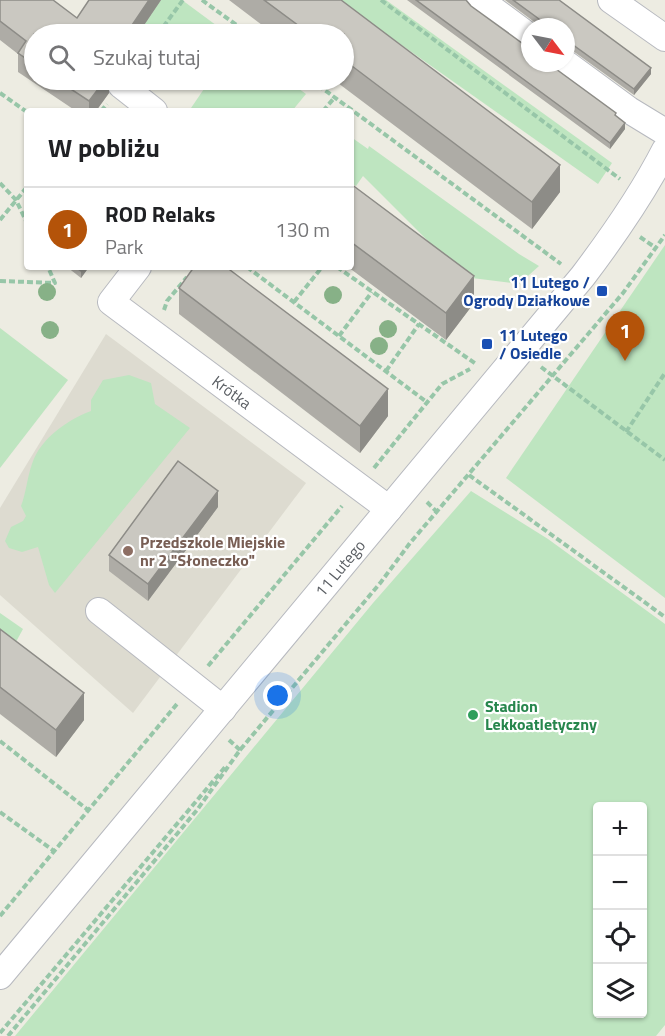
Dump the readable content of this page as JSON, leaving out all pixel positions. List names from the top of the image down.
{
  "streets": {
    "street": ["Krótka", "11 Lutego"]
  },
  "crossings": [
    ["Krótka", "11 Lutego"]
  ],
  "places": {
    "transit": ["11 Lutego / Ogrody Działkowe", "11 Lutego / Osiedle"],
    "other": ["Przedszkole Miejskie nr 2 \"Słoneczko\"", "Stadion Lekkoatletyczny"]
  },
  "north": "bottom right",
  "page": {
    "search": "Szukaj tutaj",
    "heading": "W pobliżu",
    "list": [
      {
        "mark": "1",
        "name": "ROD Relaks",
        "note": "Park",
        "value": "130 m"
      }
    ],
    "pins": "1",
    "map_buttons": ["+", "−"]
  }
}
